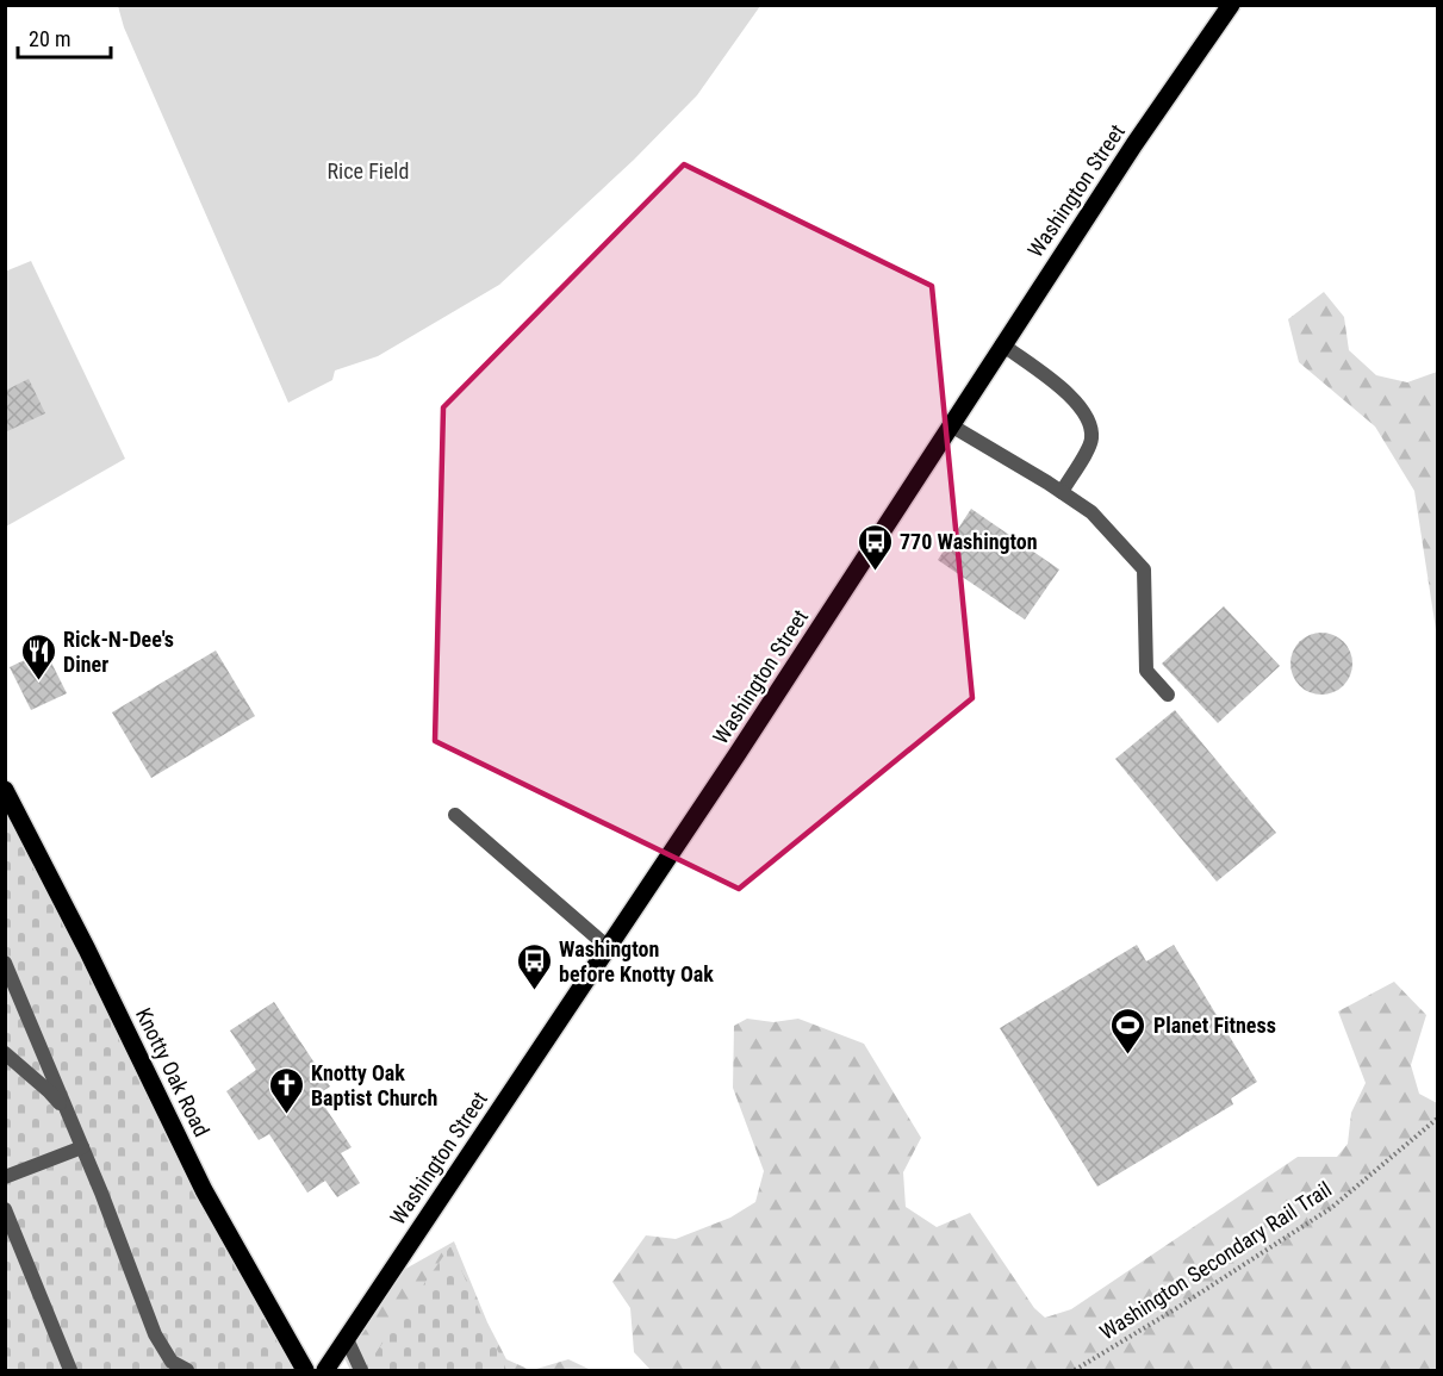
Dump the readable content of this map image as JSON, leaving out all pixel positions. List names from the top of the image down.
{
  "streets": {
    "main road": ["Washington Street", "Knotty Oak Road"],
    "path": ["Washington Secondary Rail Trail"]
  },
  "parks": ["Rice Field"],
  "places": {
    "bus stop": ["770 Washington", "Washington before Knotty Oak"],
    "restaurant": ["Rick-N-Dee's Diner"],
    "sports": ["Planet Fitness"],
    "church": ["Knotty Oak Baptist Church"]
  },
  "scale_bar": "20 m"
}
